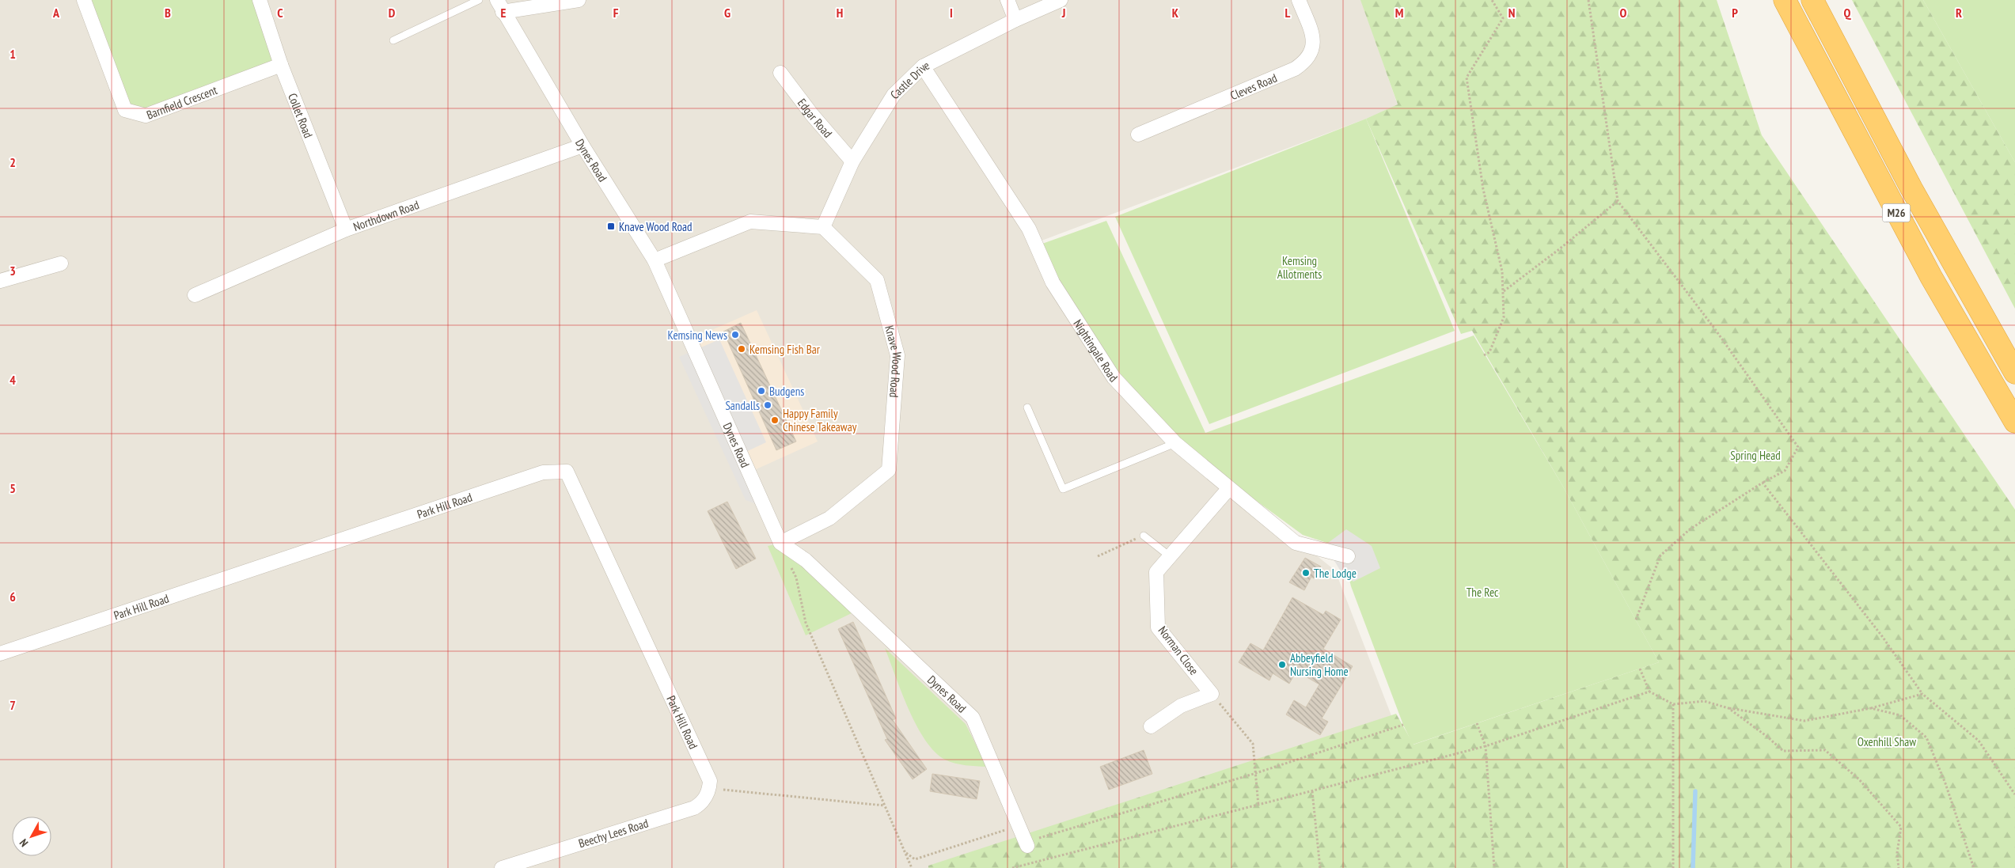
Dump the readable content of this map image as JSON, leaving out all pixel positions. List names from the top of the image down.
{
  "streets": {
    "highway": ["M26"],
    "street": [
      "Castle Drive",
      "Cleves Road",
      "Barnfield Crescent",
      "Collet Road",
      "Edgar Road",
      "Dynes Road",
      "Northdown Road",
      "Nightingale Road",
      "Knave Wood Road",
      "Park Hill Road",
      "Norman Close",
      "Beechy Lees Road"
    ]
  },
  "crossings": [
    ["Castle Drive", "Edgar Road"],
    ["Castle Drive", "Nightingale Road"],
    ["Castle Drive", "Knave Wood Road"],
    ["Barnfield Crescent", "Collet Road"],
    ["Collet Road", "Northdown Road"],
    ["Dynes Road", "Northdown Road"],
    ["Dynes Road", "Knave Wood Road"],
    ["Nightingale Road", "Norman Close"],
    ["Park Hill Road", "Beechy Lees Road"]
  ],
  "parks": [
    "Kemsing Allotments",
    "Spring Head",
    "The Rec",
    "Oxenhill Shaw"
  ],
  "places": {
    "transit": ["Knave Wood Road"],
    "other": [
      "Kemsing News",
      "Kemsing Fish Bar",
      "Budgens",
      "Sandalls",
      "Happy Family Chinese Takeaway",
      "The Lodge",
      "Abbeyfield Nursing Home"
    ]
  },
  "north": "bottom left",
  "grid": {
    "columns": [
      "A",
      "B",
      "C",
      "D",
      "E",
      "F",
      "G",
      "H",
      "I",
      "J",
      "K",
      "L",
      "M",
      "N",
      "O",
      "P",
      "Q",
      "R"
    ],
    "rows": [
      "1",
      "2",
      "3",
      "4",
      "5",
      "6",
      "7"
    ]
  }
}
